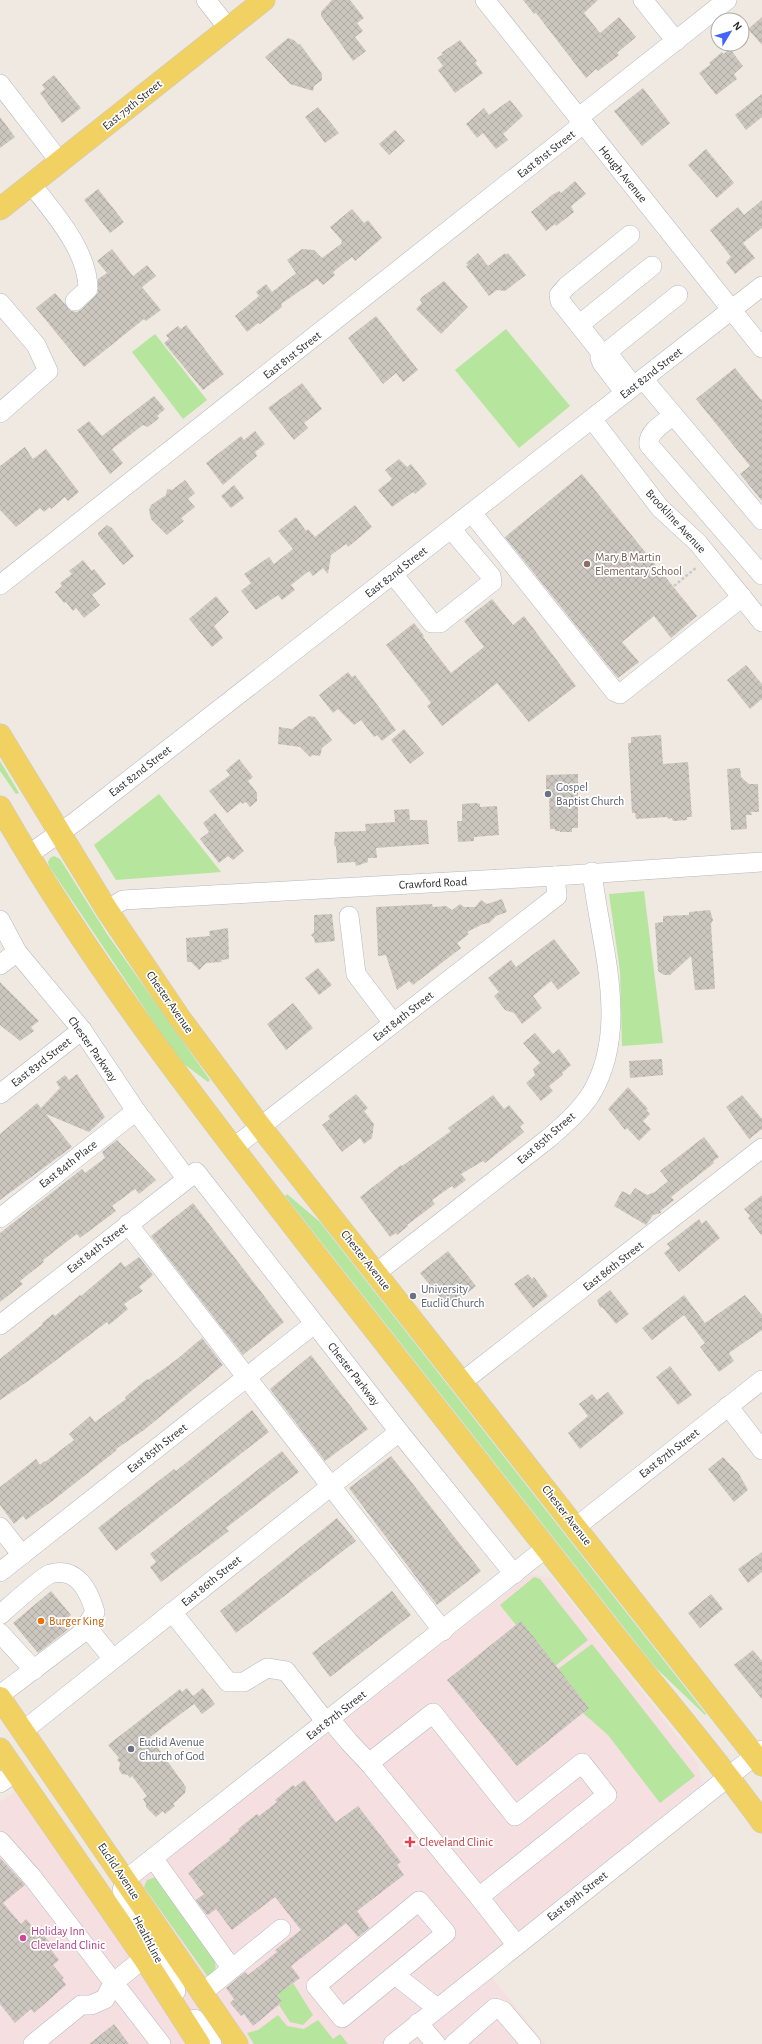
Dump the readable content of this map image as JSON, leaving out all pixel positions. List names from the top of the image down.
{
  "streets": {
    "main road": ["East 79th Street", "Chester Avenue", "Euclid Avenue"],
    "street": [
      "East 81st Street",
      "Hough Avenue",
      "East 82nd Street",
      "Brookline Avenue",
      "Crawford Road",
      "East 84th Street",
      "Chester Parkway",
      "East 83rd Street",
      "East 85th Street",
      "East 84th Place",
      "East 86th Street",
      "East 87th Street",
      "East 89th Street",
      "HealthLine"
    ]
  },
  "crossings": [
    ["East 81st Street", "Hough Avenue"],
    ["Hough Avenue", "East 82nd Street"],
    ["East 82nd Street", "Brookline Avenue"],
    ["East 82nd Street", "Chester Avenue"],
    ["Crawford Road", "Chester Avenue"],
    ["Crawford Road", "East 84th Street"],
    ["Crawford Road", "East 85th Street"],
    ["Chester Avenue", "East 84th Street"],
    ["Chester Avenue", "East 85th Street"],
    ["Chester Avenue", "East 86th Street"],
    ["Chester Avenue", "East 87th Street"],
    ["Chester Avenue", "East 89th Street"],
    ["East 84th Street", "Chester Parkway"],
    ["Chester Parkway", "East 83rd Street"],
    ["Chester Parkway", "East 85th Street"],
    ["Chester Parkway", "East 84th Place"],
    ["Chester Parkway", "East 86th Street"],
    ["Chester Parkway", "East 87th Street"],
    ["East 86th Street", "Euclid Avenue"],
    ["East 87th Street", "Euclid Avenue"],
    ["Euclid Avenue", "HealthLine"]
  ],
  "places": {
    "other": [
      "Mary B Martin Elementary School",
      "Gospel Baptist Church",
      "University Euclid Church",
      "Burger King",
      "Euclid Avenue Church of God",
      "Holiday Inn Cleveland Clinic"
    ],
    "health": ["Cleveland Clinic"]
  },
  "north": "top right"
}
